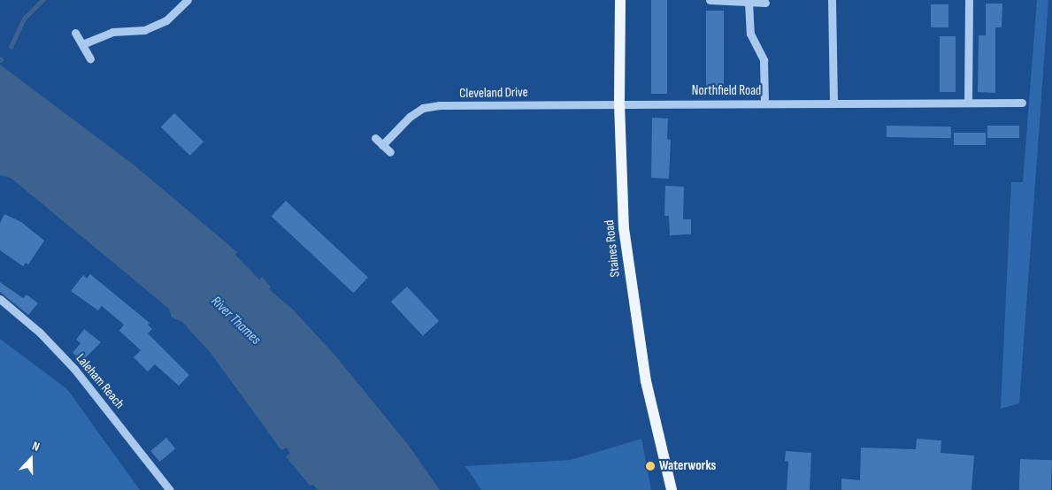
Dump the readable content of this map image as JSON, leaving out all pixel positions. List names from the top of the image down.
{
  "streets": {
    "main road": ["Staines Road"],
    "street": ["Northfield Road", "Cleveland Drive", "Laleham Reach"]
  },
  "crossings": [
    ["Northfield Road", "Cleveland Drive"],
    ["Northfield Road", "Staines Road"],
    ["Cleveland Drive", "Staines Road"]
  ],
  "water": ["River Thames"],
  "places": ["Waterworks"],
  "north": "top"
}
